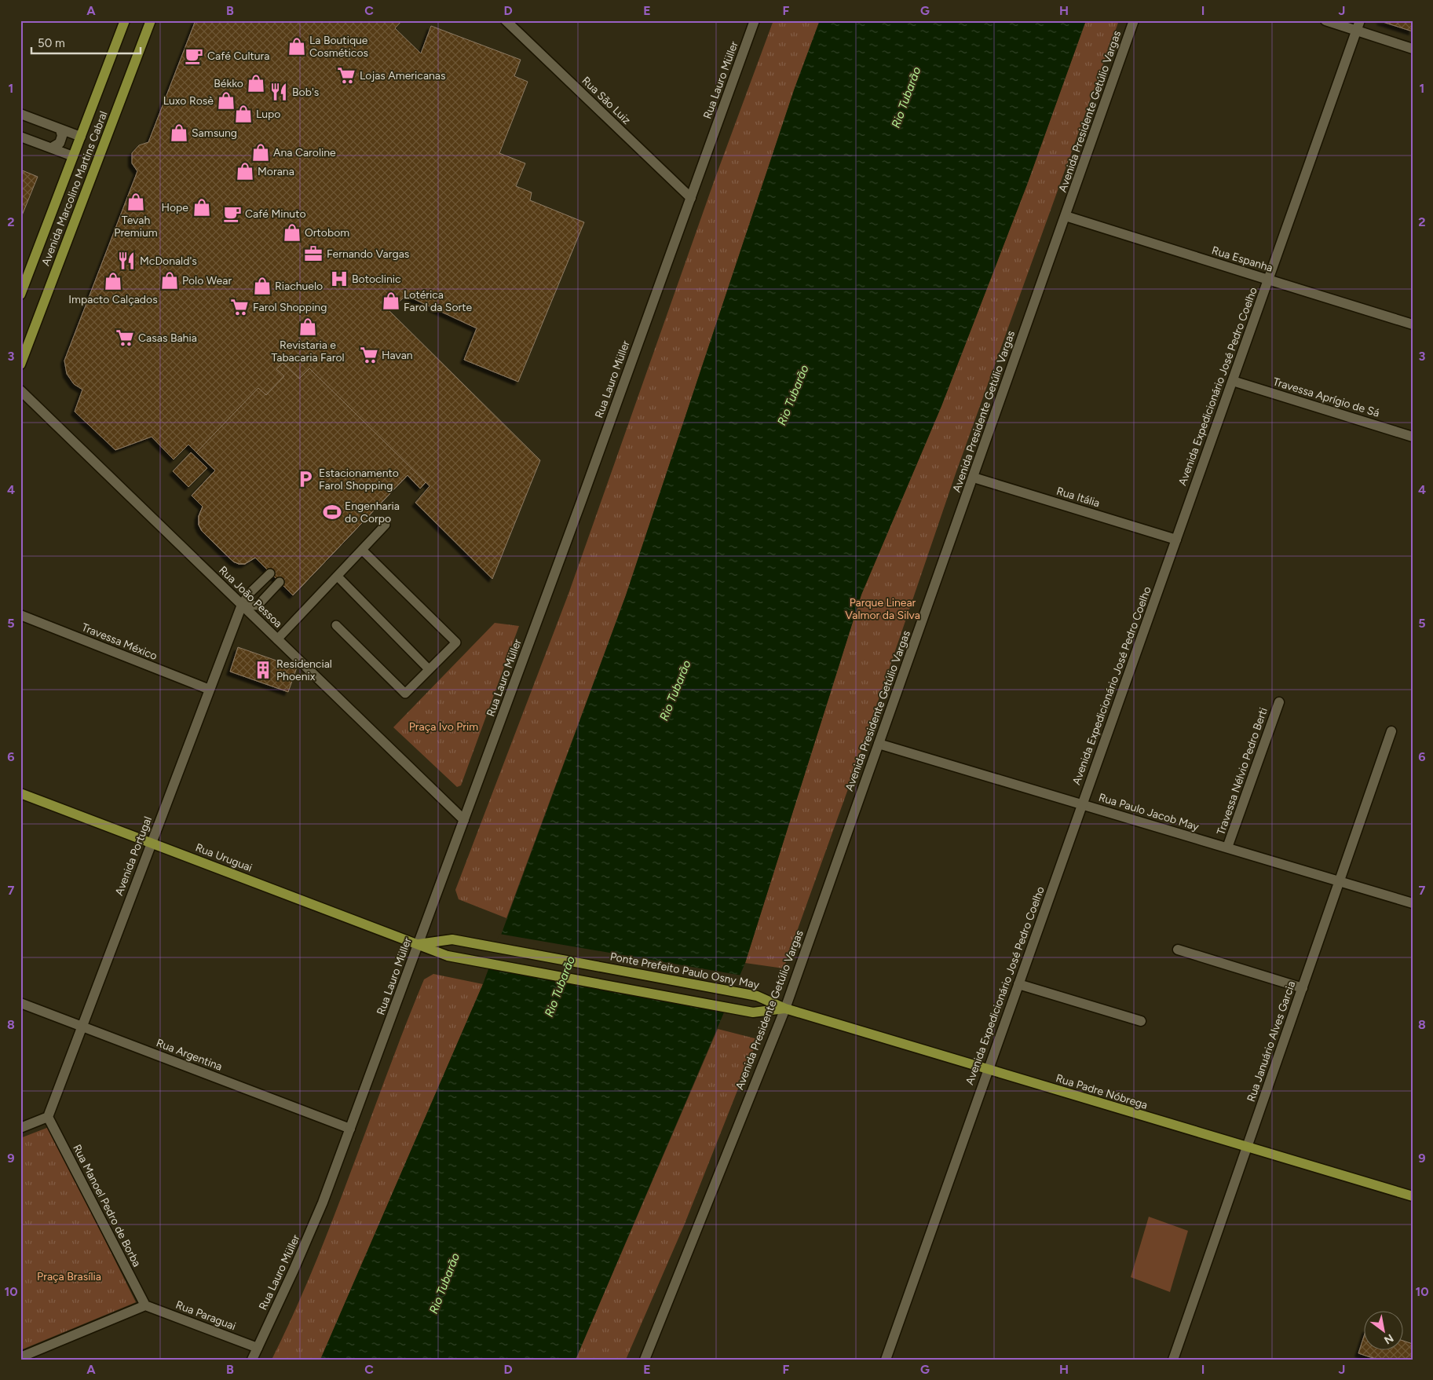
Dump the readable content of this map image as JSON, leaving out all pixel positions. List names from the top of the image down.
{
  "streets": {
    "main road": [
      "Avenida Marcolino Martins Cabral",
      "Rua Uruguai",
      "Ponte Prefeito Paulo Osny May",
      "Rua Padre Nóbrega"
    ],
    "street": [
      "Rua Lauro Müller",
      "Rua São Luiz",
      "Avenida Presidente Getúlio Vargas",
      "Rua Espanha",
      "Avenida Expedicionário José Pedro Coelho",
      "Travessa Aprígio de Sá",
      "Rua Itália",
      "Rua João Pessoa",
      "Travessa México",
      "Travessa Nélvio Pedro Berti",
      "Rua Paulo Jacob May",
      "Avenida Portugal",
      "Rua Januário Alves Garcia",
      "Rua Argentina",
      "Rua Manoel Pedro de Borba",
      "Rua Paraguai"
    ]
  },
  "crossings": [
    ["Rua Lauro Müller", "Rua São Luiz"],
    ["Rua Lauro Müller", "Rua João Pessoa"],
    ["Rua Lauro Müller", "Rua Uruguai"],
    ["Rua Lauro Müller", "Ponte Prefeito Paulo Osny May"],
    ["Rua Lauro Müller", "Rua Argentina"],
    ["Rua Lauro Müller", "Rua Paraguai"],
    ["Avenida Presidente Getúlio Vargas", "Rua Espanha"],
    ["Avenida Presidente Getúlio Vargas", "Rua Itália"],
    ["Avenida Presidente Getúlio Vargas", "Rua Paulo Jacob May"],
    ["Avenida Presidente Getúlio Vargas", "Ponte Prefeito Paulo Osny May"],
    ["Avenida Presidente Getúlio Vargas", "Rua Padre Nóbrega"],
    ["Rua Espanha", "Avenida Expedicionário José Pedro Coelho"],
    ["Avenida Expedicionário José Pedro Coelho", "Travessa Aprígio de Sá"],
    ["Avenida Expedicionário José Pedro Coelho", "Rua Itália"],
    ["Avenida Expedicionário José Pedro Coelho", "Rua Paulo Jacob May"],
    ["Avenida Expedicionário José Pedro Coelho", "Rua Padre Nóbrega"],
    ["Rua João Pessoa", "Avenida Portugal"],
    ["Travessa México", "Avenida Portugal"],
    ["Travessa Nélvio Pedro Berti", "Rua Paulo Jacob May"],
    ["Rua Paulo Jacob May", "Rua Januário Alves Garcia"],
    ["Avenida Portugal", "Rua Uruguai"],
    ["Avenida Portugal", "Rua Argentina"],
    ["Avenida Portugal", "Rua Manoel Pedro de Borba"],
    ["Rua Uruguai", "Ponte Prefeito Paulo Osny May"],
    ["Ponte Prefeito Paulo Osny May", "Rua Padre Nóbrega"],
    ["Rua Januário Alves Garcia", "Rua Padre Nóbrega"],
    ["Rua Manoel Pedro de Borba", "Rua Paraguai"]
  ],
  "water": ["Rio Tubarão"],
  "parks": ["Parque Linear Valmor da Silva", "Praça Ivo Prim", "Praça Brasília"],
  "places": {
    "shop": [
      "La Boutique Cosméticos",
      "Békko",
      "Luxo Rosè",
      "Lupo",
      "Samsung",
      "Ana Caroline",
      "Morana",
      "Tevah Premium",
      "Hope",
      "Ortobom",
      "Polo Wear",
      "Impacto Calçados",
      "Riachuelo",
      "Lotérica Farol da Sorte",
      "Revistaria e Tabacaria Farol"
    ],
    "cafe": ["Café Cultura", "Café Minuto"],
    "supermarket": [
      "Lojas Americanas",
      "Farol Shopping",
      "Casas Bahia",
      "Havan"
    ],
    "restaurant": ["Bob's", "McDonald's"],
    "office": ["Fernando Vargas"],
    "hospital": ["Botoclinic"],
    "parking": ["Estacionamento Farol Shopping"],
    "sports": ["Engenharia do Corpo"],
    "building": ["Residencial Phoenix"]
  },
  "scale_bar": "50 m",
  "north": "bottom right",
  "grid": {
    "columns": [
      "A",
      "B",
      "C",
      "D",
      "E",
      "F",
      "G",
      "H",
      "I",
      "J"
    ],
    "rows": [
      "1",
      "2",
      "3",
      "4",
      "5",
      "6",
      "7",
      "8",
      "9",
      "10"
    ]
  }
}
